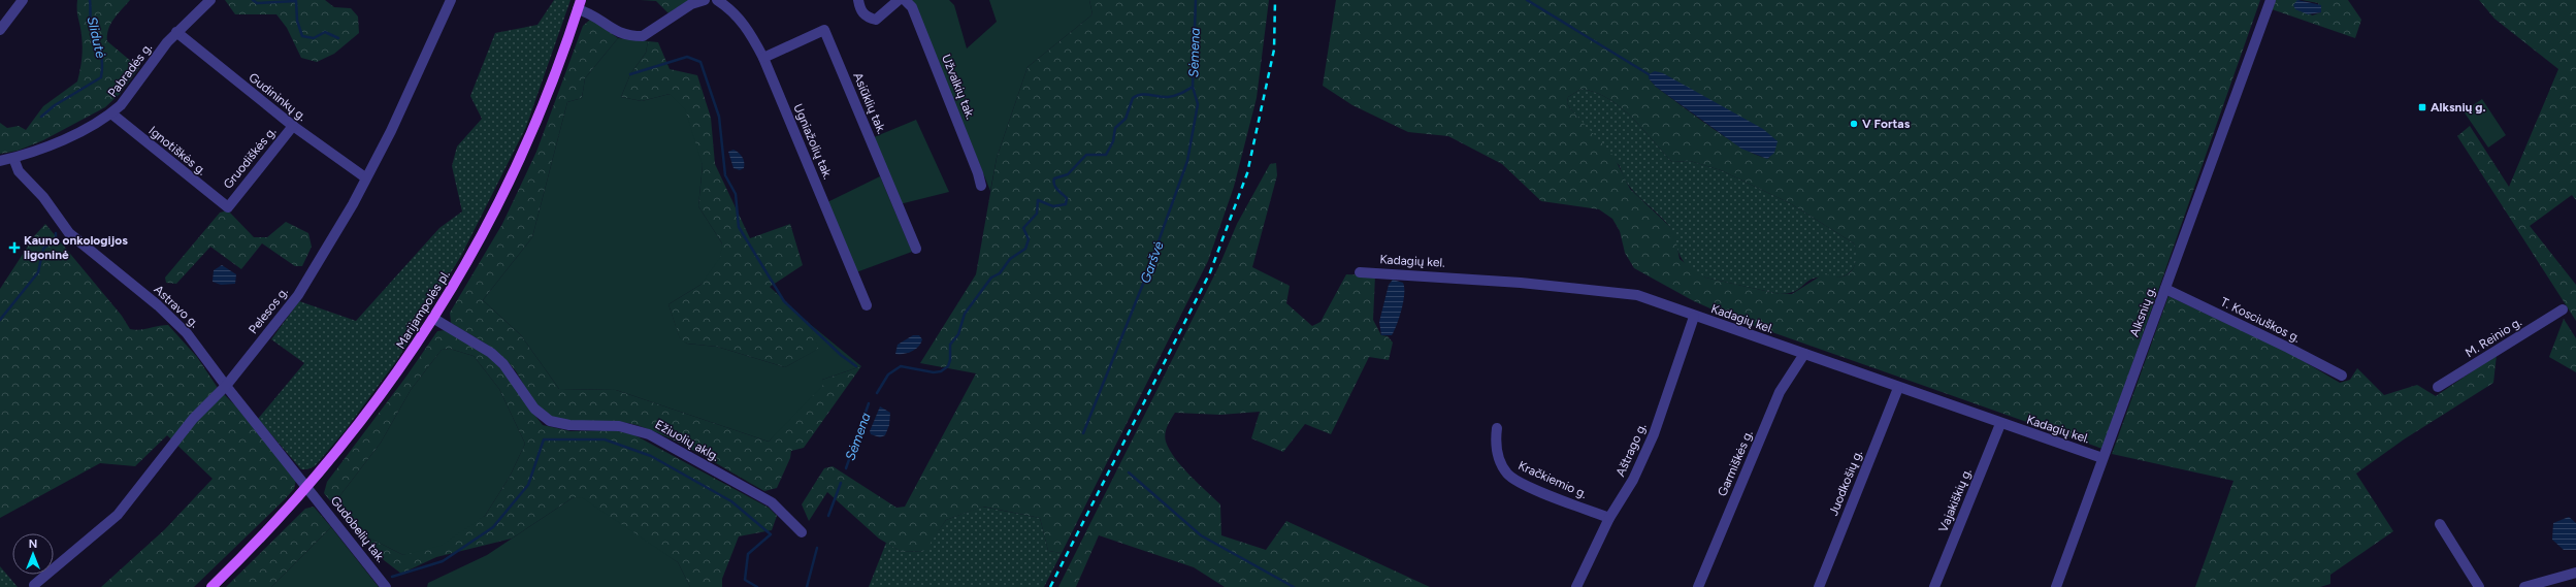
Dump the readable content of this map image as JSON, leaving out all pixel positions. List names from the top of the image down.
{
  "streets": {
    "main road": ["Marijampolės pl."],
    "street": [
      "Pabradės g.",
      "Užvalkių tak.",
      "Gudininkų g.",
      "Asiūklių tak.",
      "Ugniažolių tak.",
      "Ignotiškės g.",
      "Gruodiškės g.",
      "Kadagių kel.",
      "Astravo g.",
      "Pelesos g.",
      "Alksnių g.",
      "T. Kosciuškos g.",
      "M. Reinio g.",
      "Ežiuolių aklg.",
      "Aštrago g.",
      "Garmiškės g.",
      "Kračkiemio g.",
      "Juodkošių g.",
      "Vajakiškių g.",
      "Gudobelių tak."
    ]
  },
  "crossings": [
    ["Pabradės g.", "Gudininkų g."],
    ["Pabradės g.", "Ignotiškės g."],
    ["Pabradės g.", "Astravo g."],
    ["Gudininkų g.", "Gruodiškės g."],
    ["Gudininkų g.", "Pelesos g."],
    ["Asiūklių tak.", "Ugniažolių tak."],
    ["Ignotiškės g.", "Gruodiškės g."],
    ["Kadagių kel.", "Alksnių g."],
    ["Kadagių kel.", "Aštrago g."],
    ["Kadagių kel.", "Garmiškės g."],
    ["Kadagių kel.", "Juodkošių g."],
    ["Kadagių kel.", "Vajakiškių g."],
    ["Astravo g.", "Marijampolės pl."],
    ["Astravo g.", "Pelesos g."],
    ["Astravo g.", "Gudobelių tak."],
    ["Marijampolės pl.", "Ežiuolių aklg."],
    ["Marijampolės pl.", "Gudobelių tak."],
    ["Alksnių g.", "T. Kosciuškos g."],
    ["Aštrago g.", "Kračkiemio g."]
  ],
  "water": ["Slidutė", "Sėmena", "Garšvė"],
  "places": {
    "transit": ["Alksnių g."],
    "other": ["V Fortas"],
    "health": ["Kauno onkologijos ligoninė"]
  },
  "north": "top"
}
